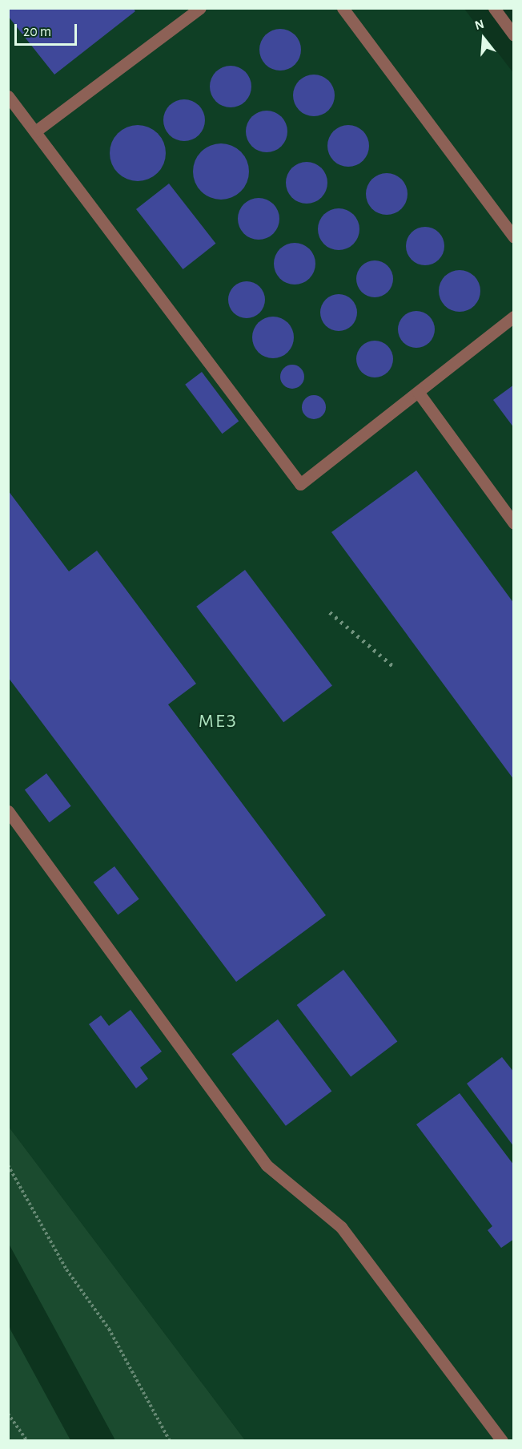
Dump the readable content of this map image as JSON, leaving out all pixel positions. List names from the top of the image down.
{
  "districts": ["МЕЗ"],
  "scale_bar": "20 m",
  "north": "top"
}
